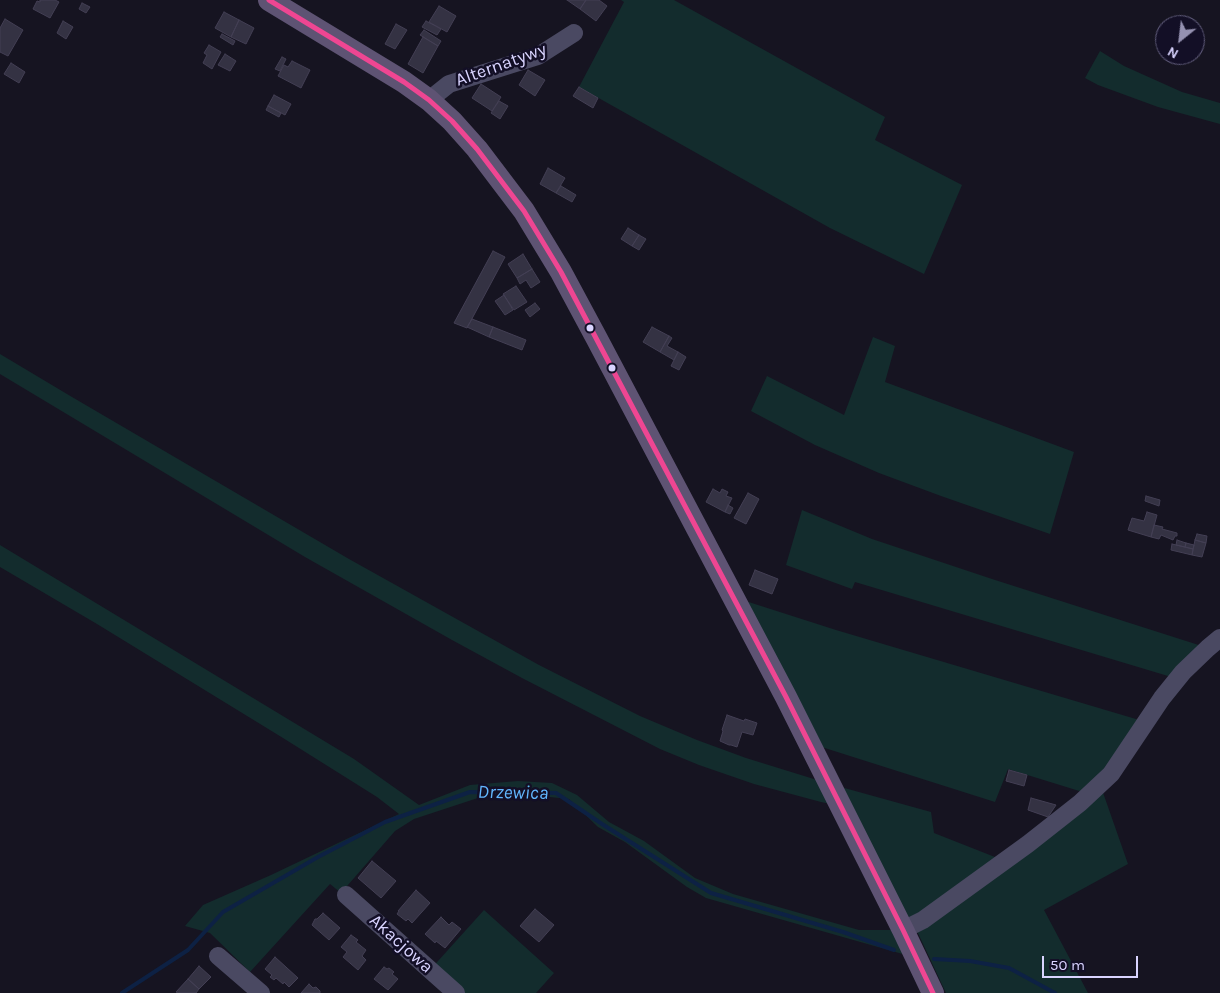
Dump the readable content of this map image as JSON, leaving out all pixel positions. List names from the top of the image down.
{
  "streets": {
    "street": ["Alternatywy", "Akacjowa"]
  },
  "water": ["Drzewica"],
  "scale_bar": "50 m",
  "north": "bottom left"
}
